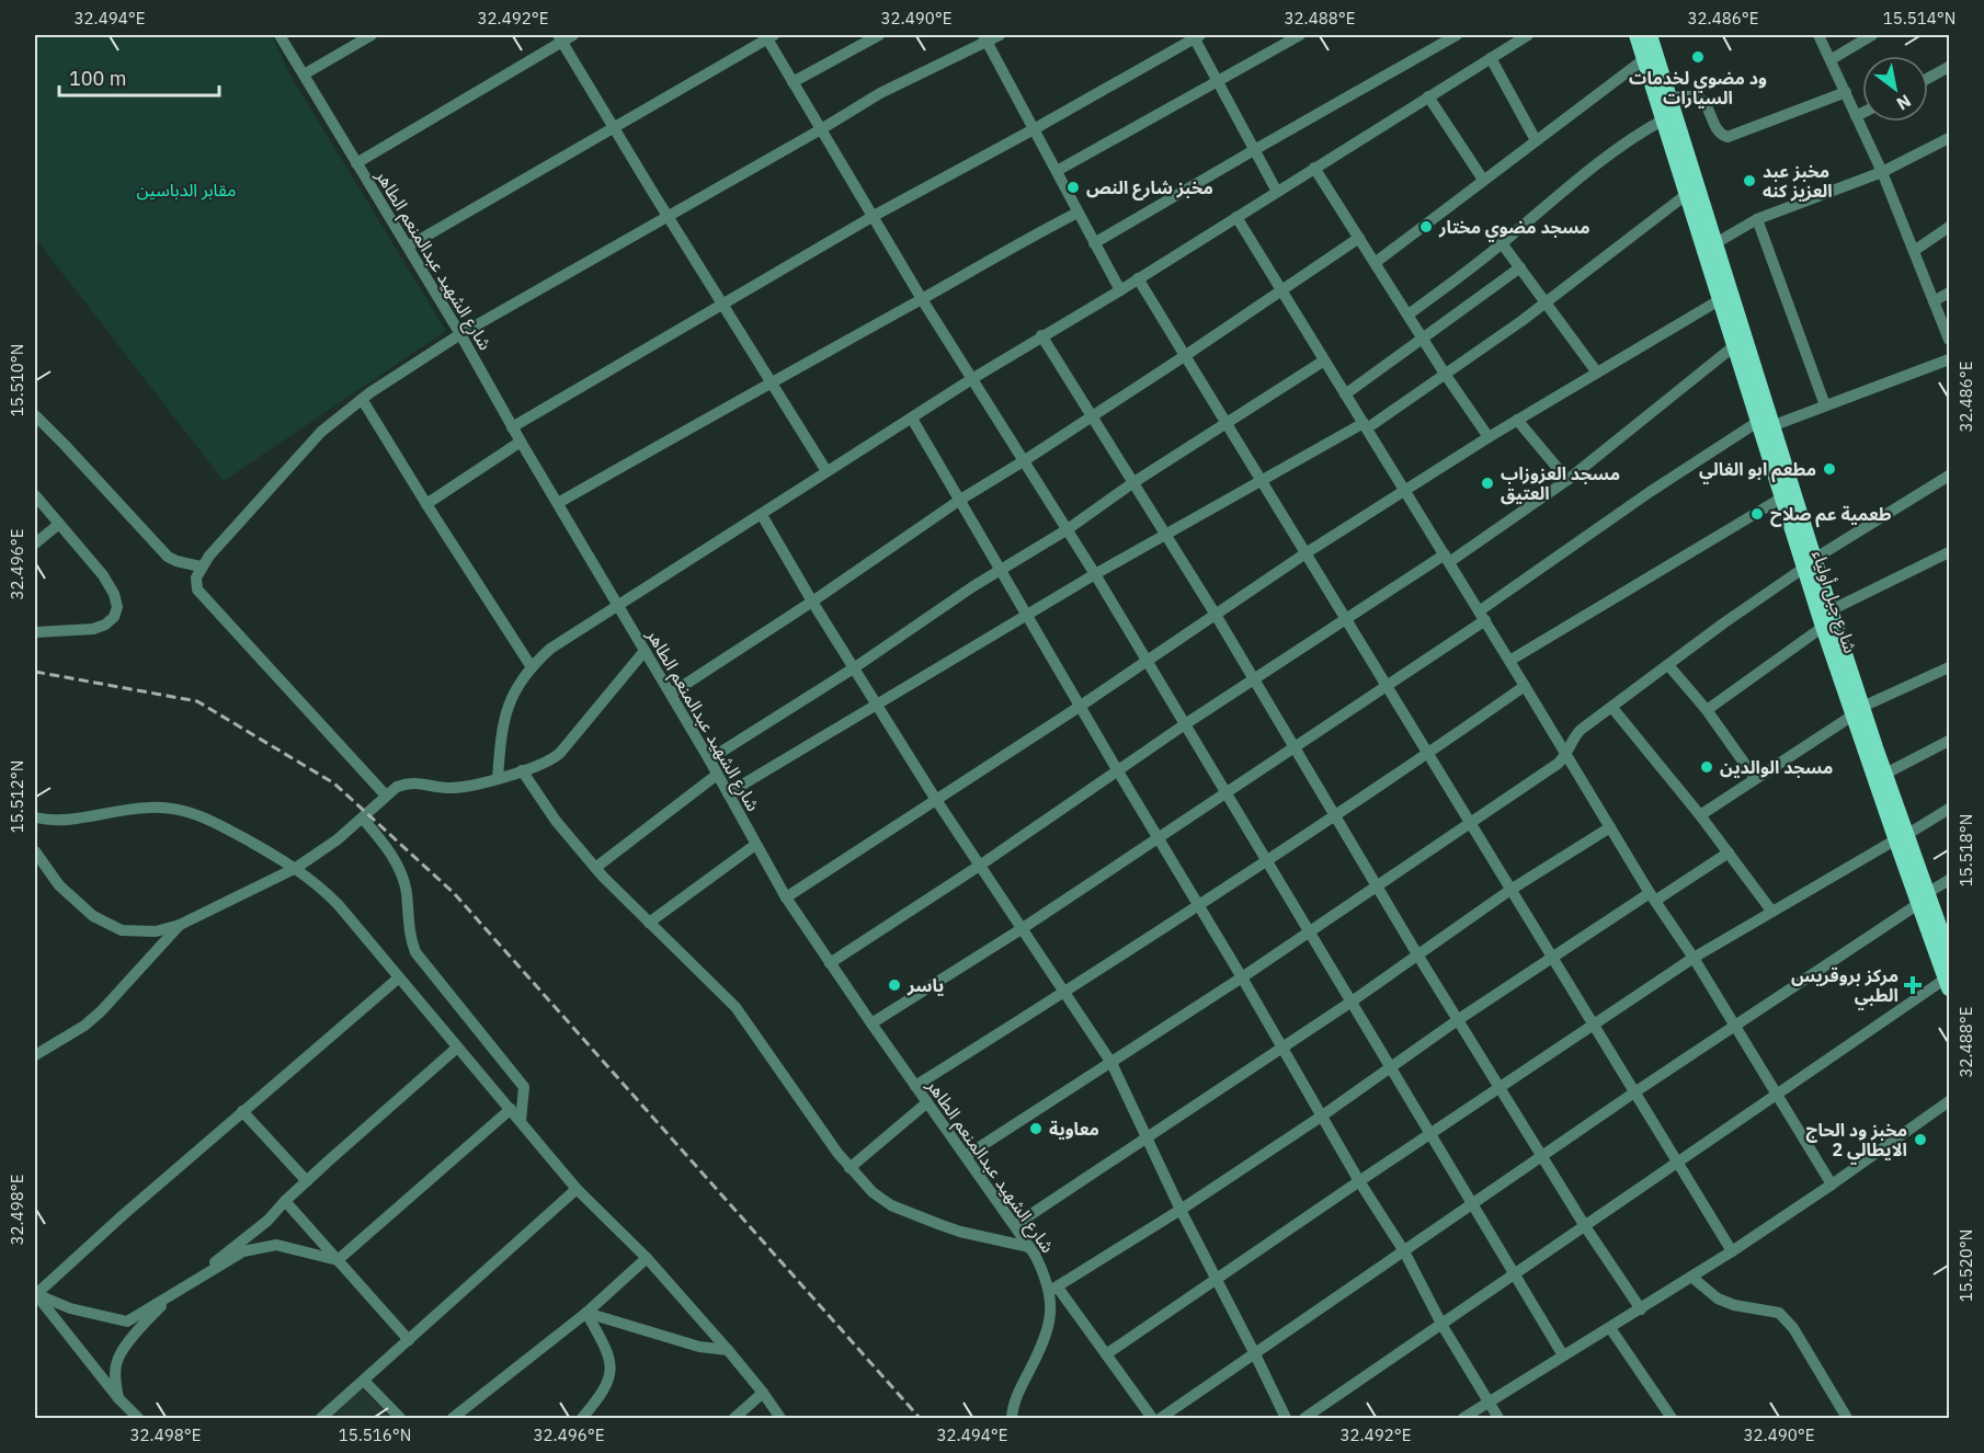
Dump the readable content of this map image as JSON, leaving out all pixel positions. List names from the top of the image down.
{
  "streets": {
    "main road": ["شارع جبل أولياء"],
    "street": ["شارع الشهيد عبدالمنعم الطاهر"]
  },
  "parks": ["مقابر الدباسين"],
  "places": {
    "other": [
      "ود مضوي لخدمات السيارات",
      "مخبز عبد العزيز كنه",
      "مخبز شارع النص",
      "مسجد مضوي مختار",
      "مطعم ابو الغالي",
      "مسجد العزوزاب العتيق",
      "طعمية عم صلاح",
      "مسجد الوالدين",
      "ياسر",
      "معاوية",
      "مخبز ود الحاج الايطالي 2"
    ],
    "health": ["مركز بروقريس الطبي"]
  },
  "scale_bar": "100 m",
  "north": "bottom right",
  "coordinates": [
    "32.494°E",
    "32.492°E",
    "32.490°E",
    "32.488°E",
    "32.486°E",
    "15.514°N",
    "15.510°N",
    "32.496°E",
    "15.512°N",
    "15.518°N",
    "32.498°E",
    "15.520°N",
    "15.516°N"
  ]
}
